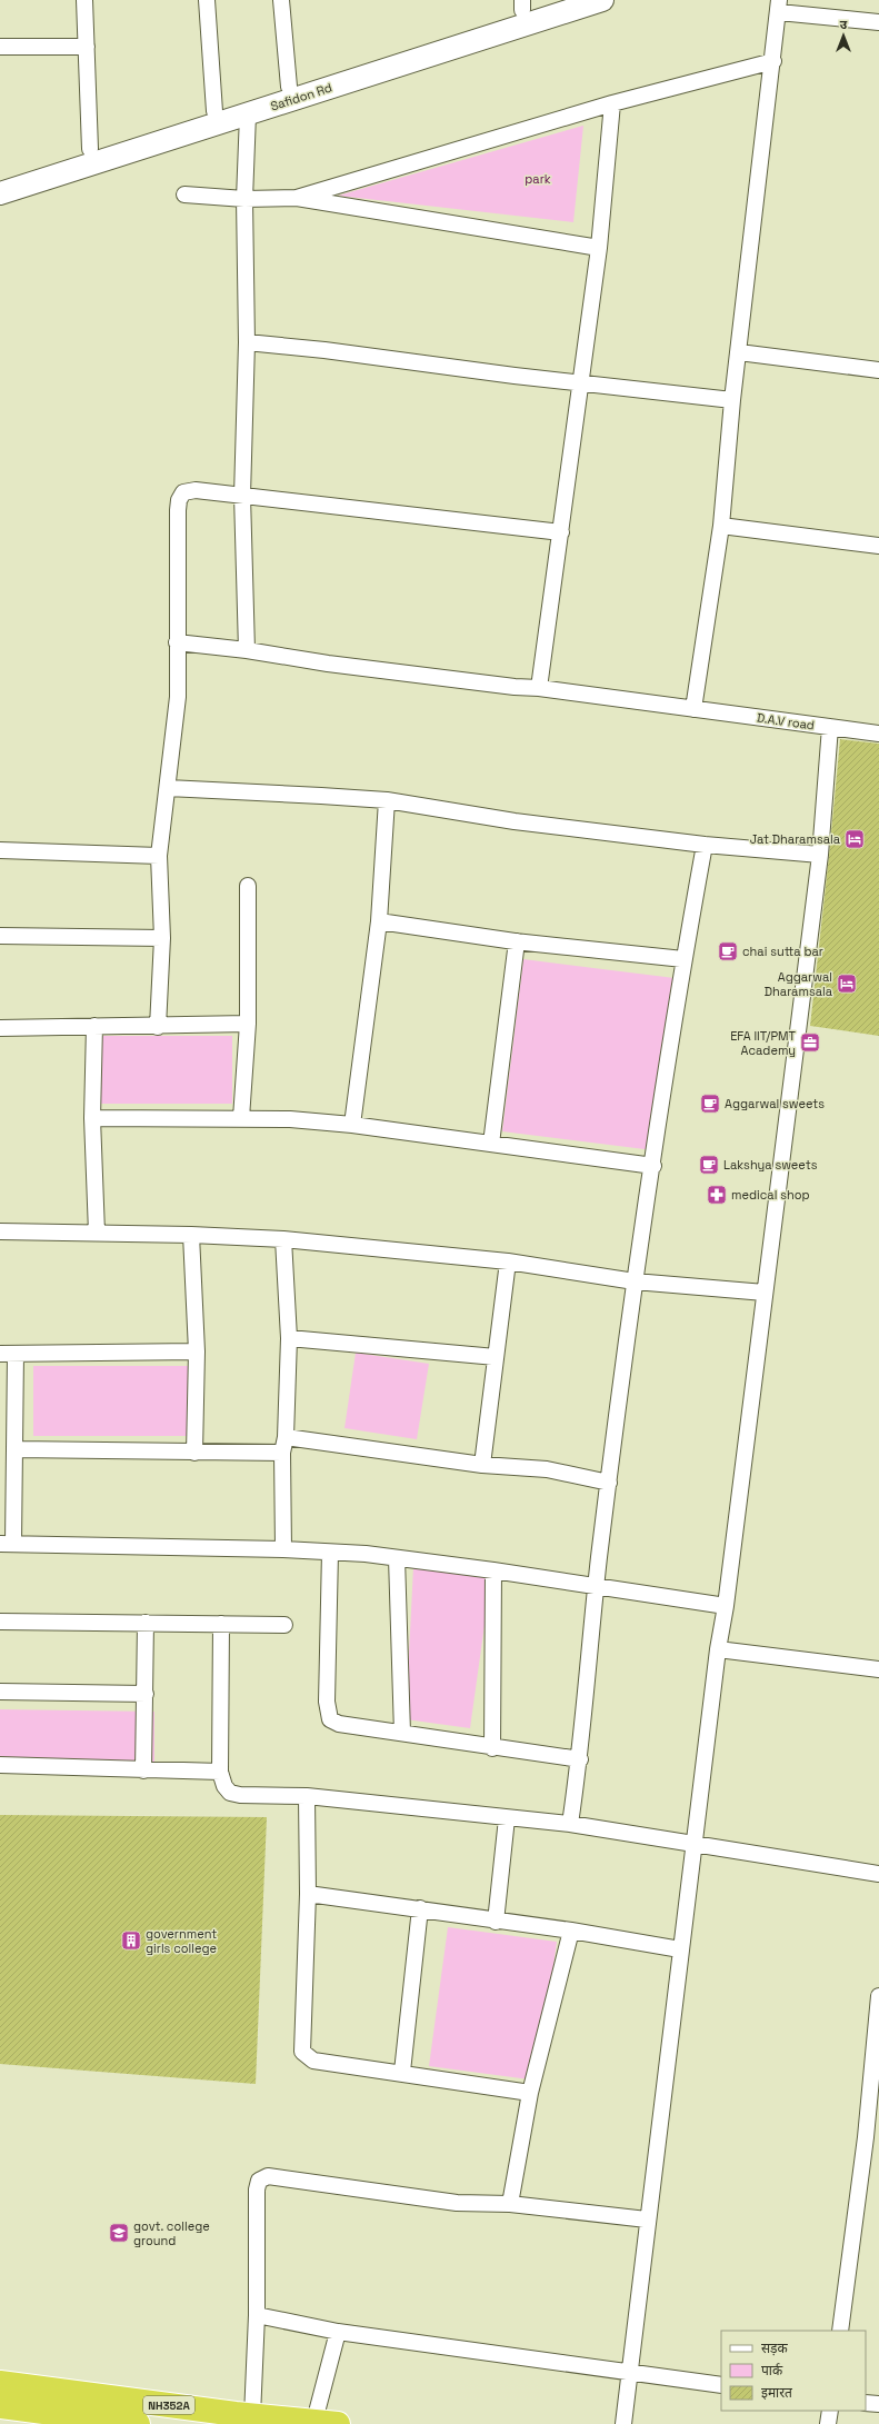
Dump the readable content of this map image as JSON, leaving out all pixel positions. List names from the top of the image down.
{
  "streets": {
    "highway": ["NH352A"],
    "main road": ["Safidon Rd"],
    "street": ["D.A.V road"]
  },
  "parks": ["park"],
  "places": {
    "hotel": ["Jat Dharamsala", "Aggarwal Dharamsala"],
    "cafe": ["chai sutta bar", "Aggarwal sweets", "Lakshya sweets"],
    "office": ["EFA IIT/PMT Academy"],
    "pharmacy": ["medical shop"],
    "building": ["government girls college"],
    "school or university": ["govt. college ground"]
  },
  "legend": ["सड़क", "पार्क", "इमारत"],
  "north": "top"
}
